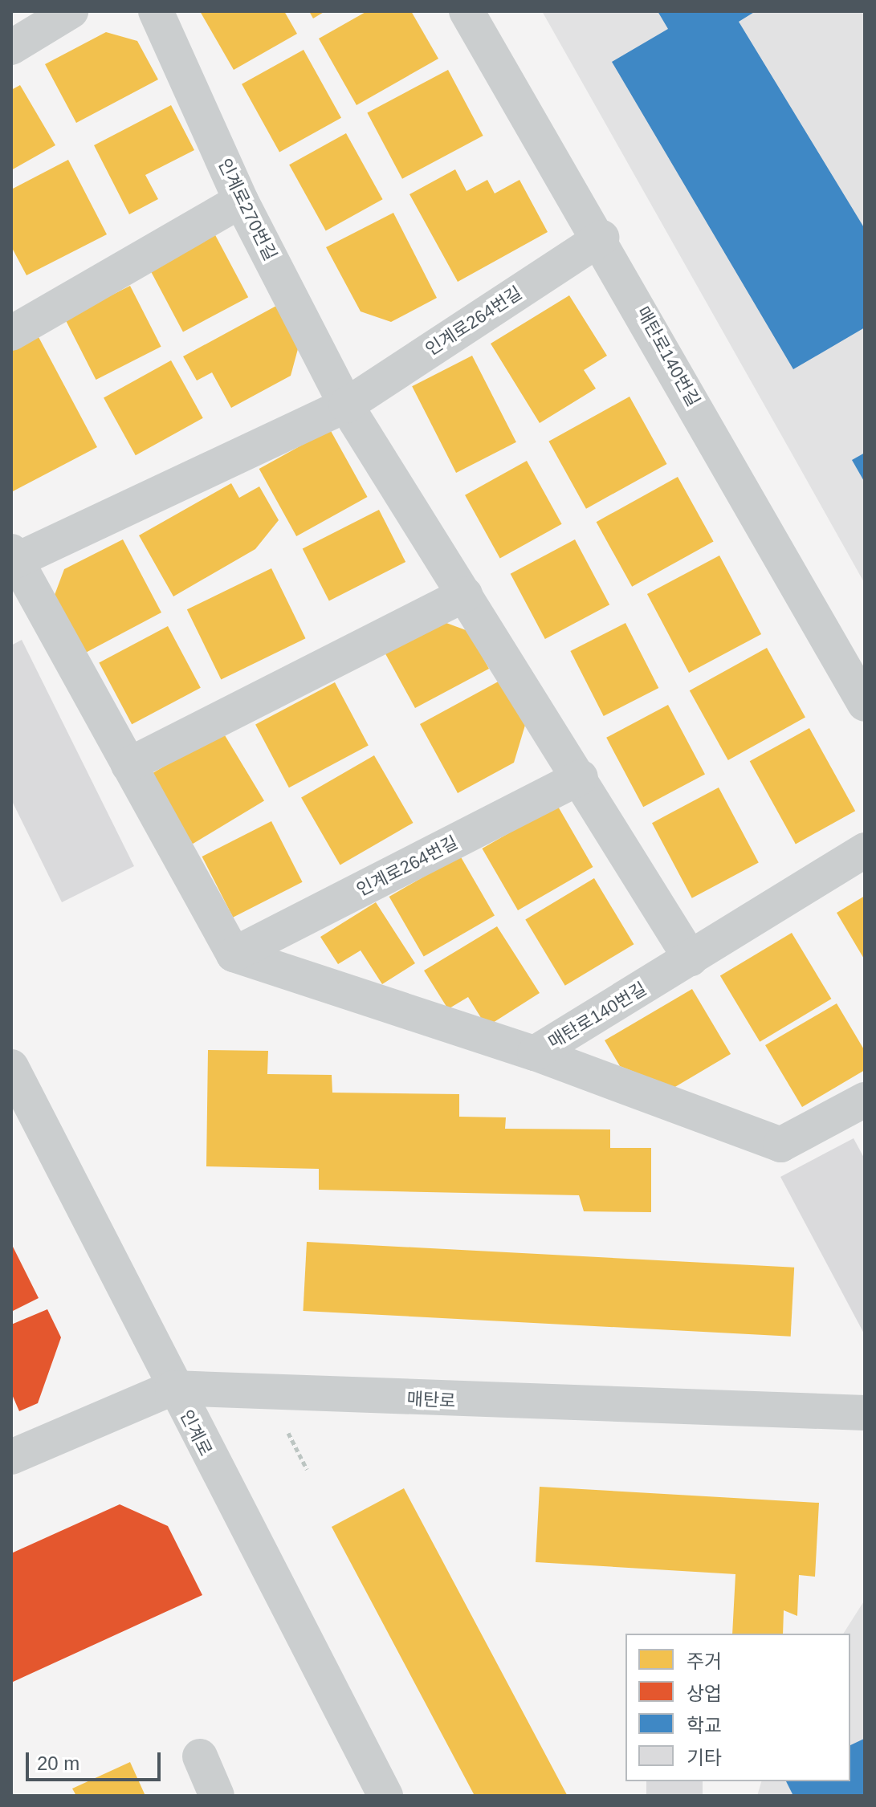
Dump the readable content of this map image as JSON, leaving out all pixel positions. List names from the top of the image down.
{
  "streets": {
    "street": [
      "인계로270번길",
      "인계로264번길",
      "매탄로140번길",
      "매탄로",
      "인계로"
    ]
  },
  "crossings": [
    ["인계로270번길", "인계로264번길"],
    ["인계로264번길", "매탄로140번길"],
    ["매탄로", "인계로"]
  ],
  "legend": [
    "주거",
    "상업",
    "학교",
    "기타"
  ],
  "scale_bar": "20 m"
}
